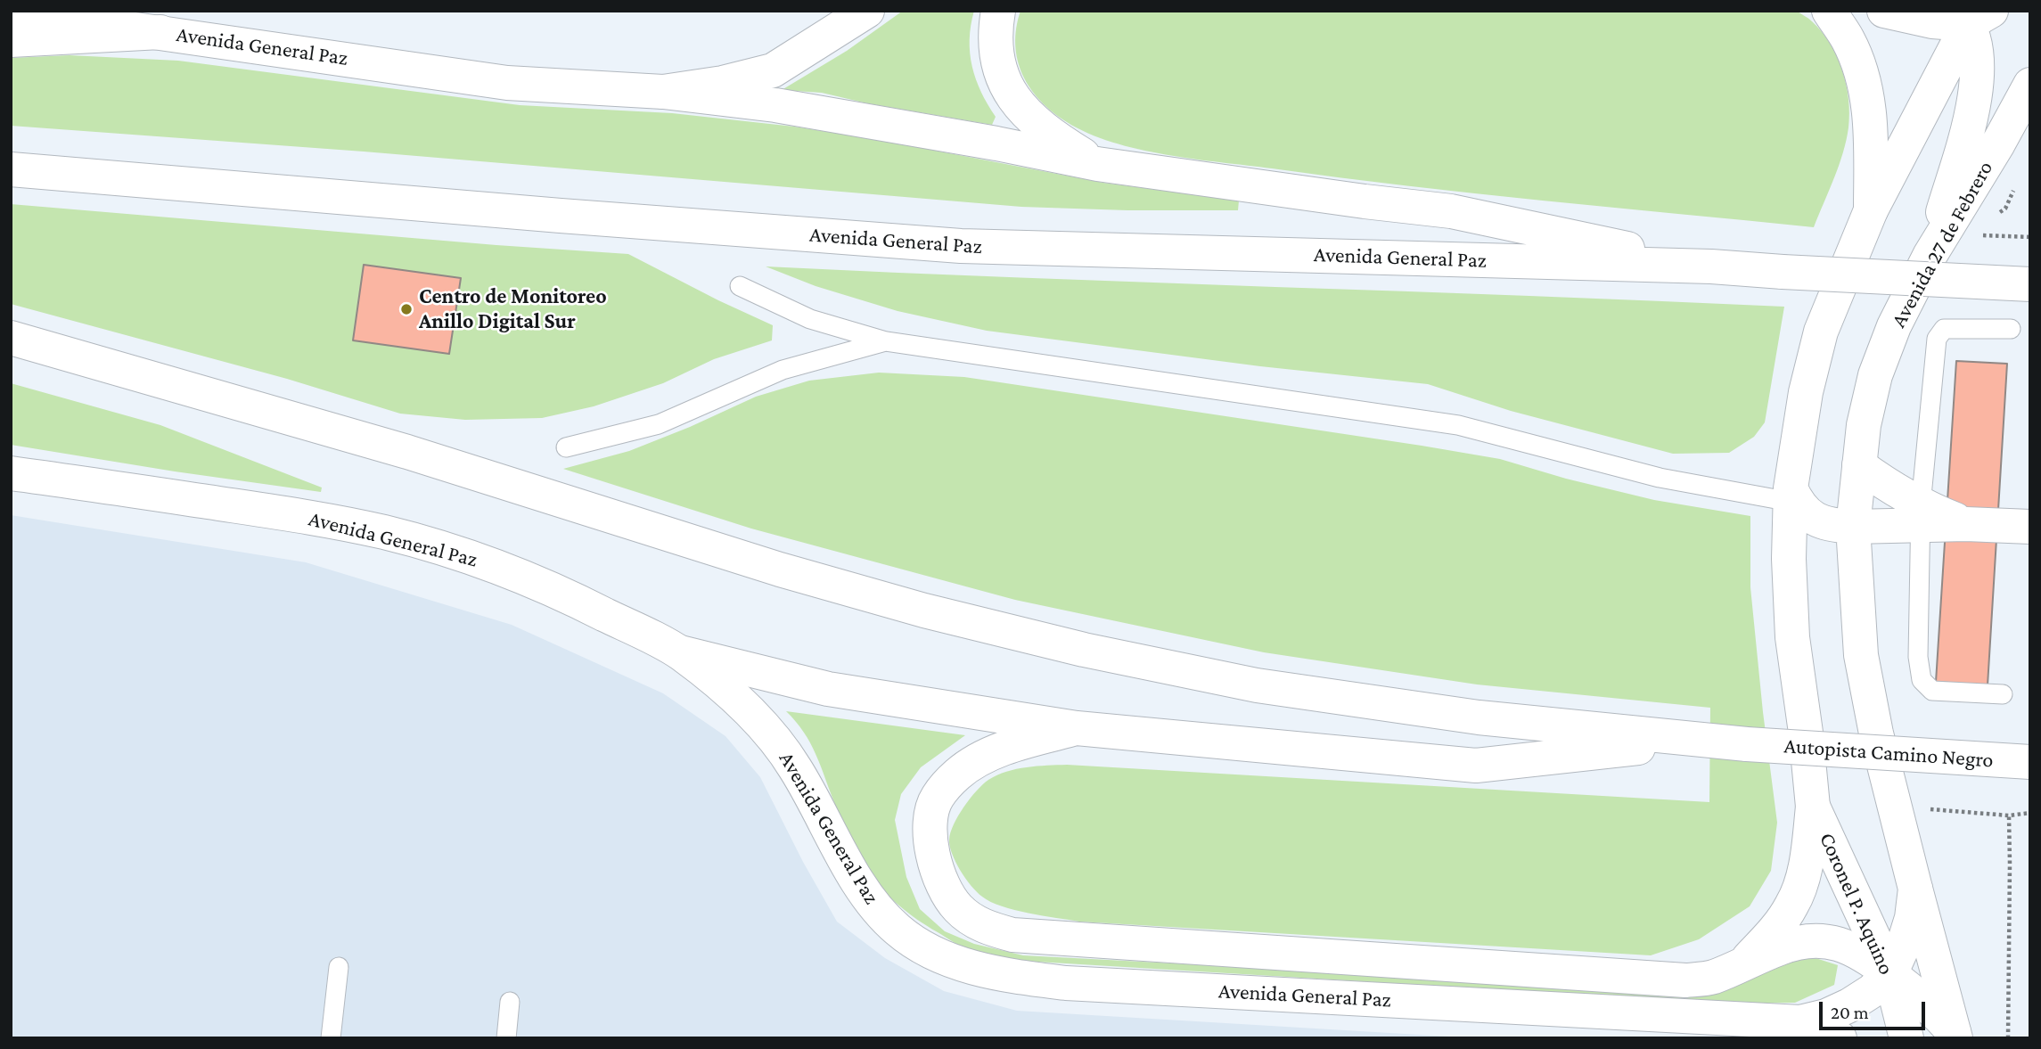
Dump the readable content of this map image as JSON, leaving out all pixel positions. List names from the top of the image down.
{
  "streets": {
    "main road": [
      "Avenida General Paz",
      "Avenida 27 de Febrero",
      "Autopista Camino Negro",
      "Coronel P. Aquino"
    ]
  },
  "places": ["Centro de Monitoreo Anillo Digital Sur"],
  "scale_bar": "20 m"
}
